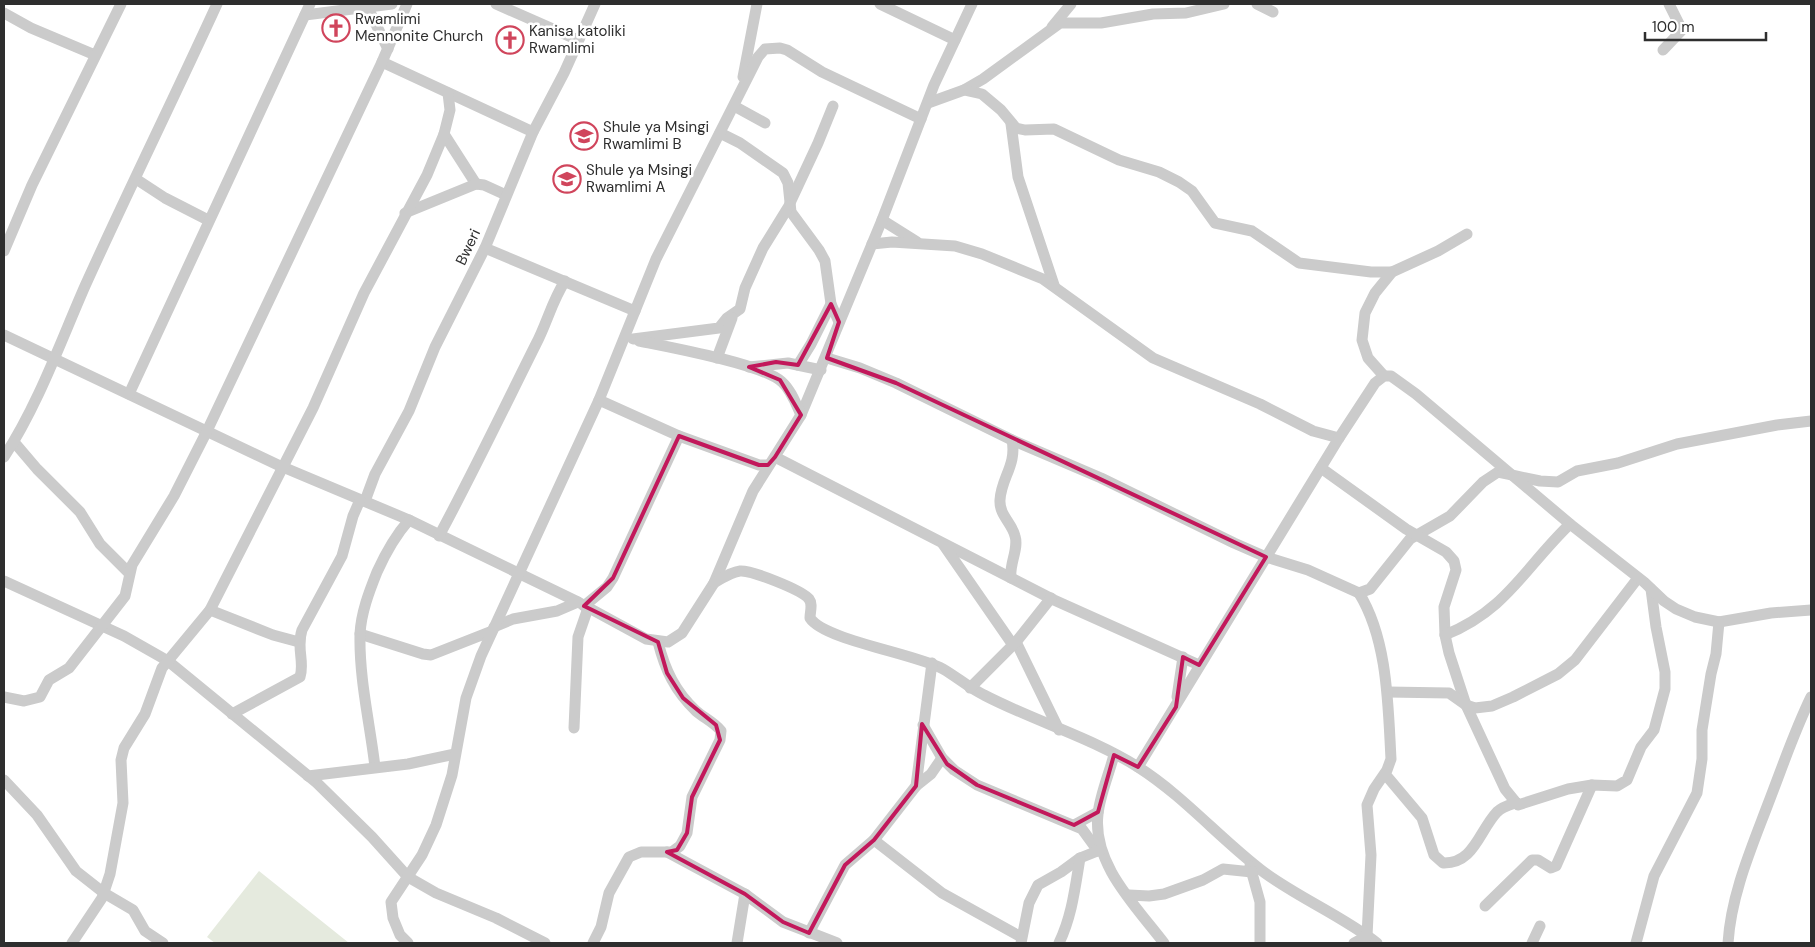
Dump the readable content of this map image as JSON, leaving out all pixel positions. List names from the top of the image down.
{
  "streets": {
    "street": ["Bweri"]
  },
  "places": {
    "church": ["Rwamlimi Mennonite Church", "Kanisa katoliki Rwamlimi"],
    "school or university": ["Shule ya Msingi Rwamlimi B", "Shule ya Msingi Rwamlimi A"]
  },
  "scale_bar": "100 m"
}
